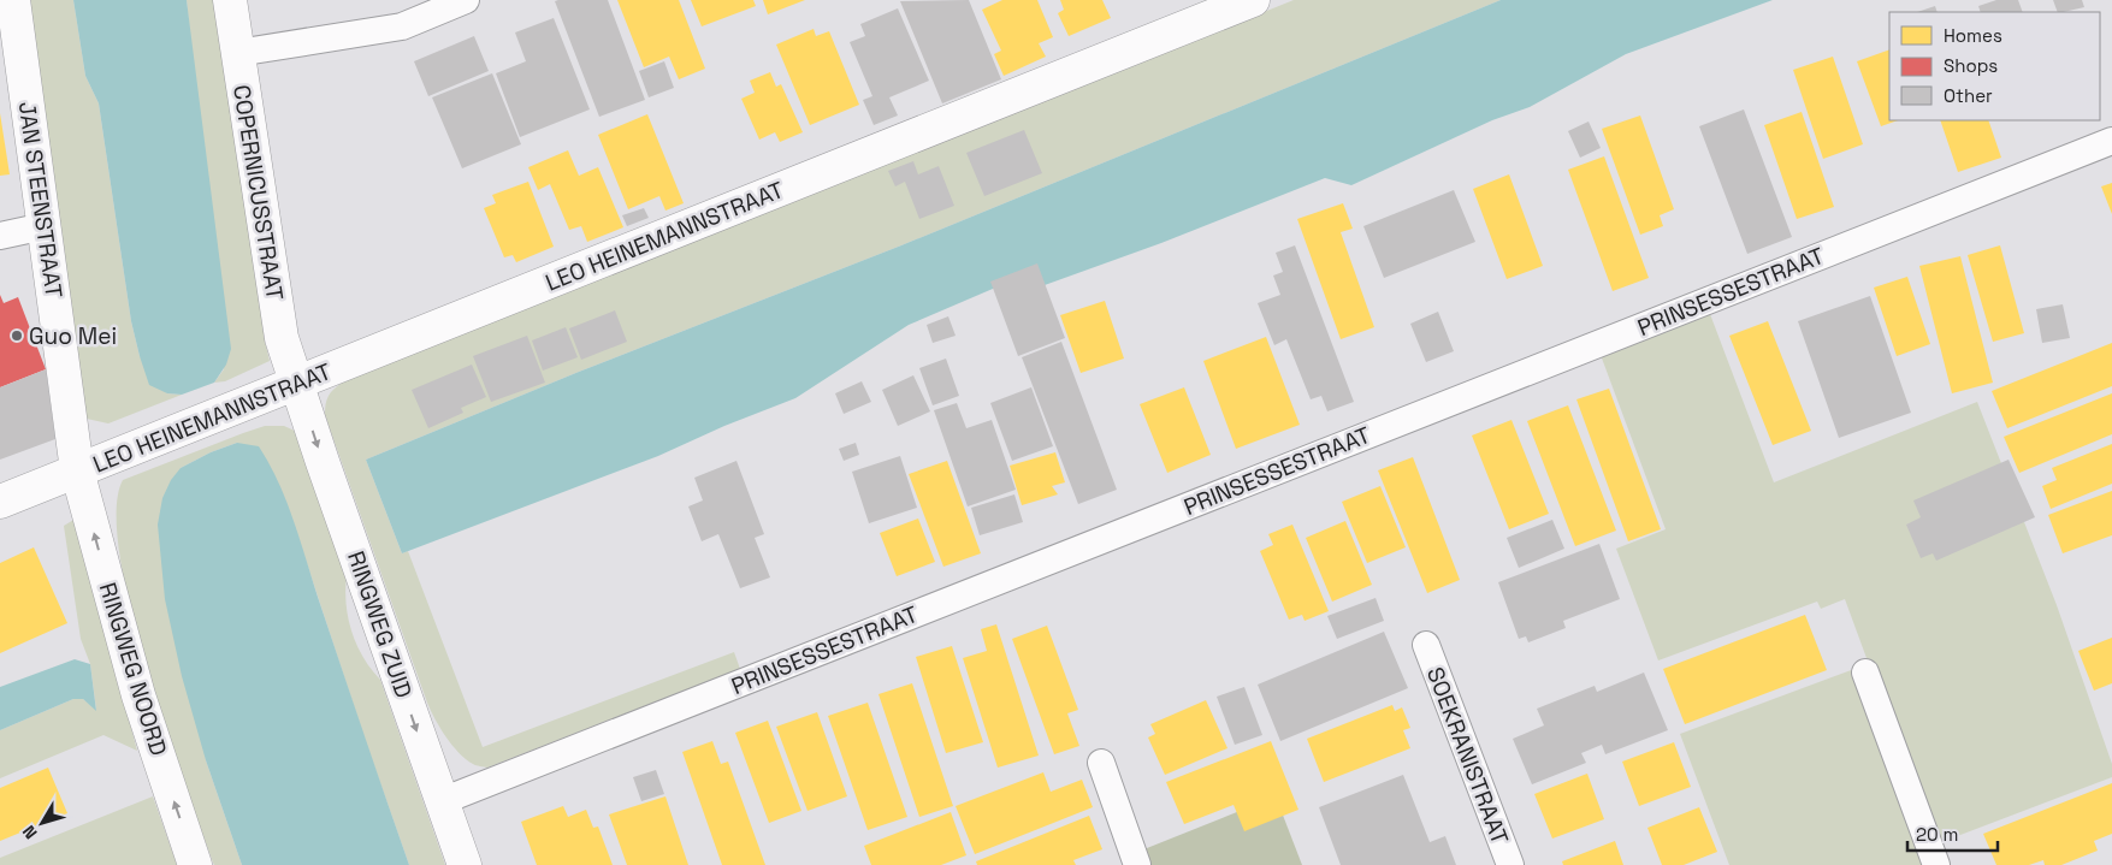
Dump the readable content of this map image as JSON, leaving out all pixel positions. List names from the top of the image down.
{
  "streets": {
    "street": [
      "COPERNICUSSTRAAT",
      "JAN STEENSTRAAT",
      "LEO HEINEMANNSTRAAT",
      "PRINSESSESTRAAT",
      "RINGWEG ZUID",
      "RINGWEG NOORD",
      "SOEKRANISTRAAT"
    ]
  },
  "crossings": [
    ["COPERNICUSSTRAAT", "LEO HEINEMANNSTRAAT"],
    ["COPERNICUSSTRAAT", "RINGWEG ZUID"],
    ["JAN STEENSTRAAT", "LEO HEINEMANNSTRAAT"],
    ["JAN STEENSTRAAT", "RINGWEG NOORD"],
    ["LEO HEINEMANNSTRAAT", "RINGWEG ZUID"],
    ["LEO HEINEMANNSTRAAT", "RINGWEG NOORD"],
    ["PRINSESSESTRAAT", "RINGWEG ZUID"]
  ],
  "one_way": ["RINGWEG ZUID", "RINGWEG NOORD"],
  "places": ["Guo Mei"],
  "legend": ["Homes", "Shops", "Other"],
  "scale_bar": "20 m",
  "north": "bottom left"
}
